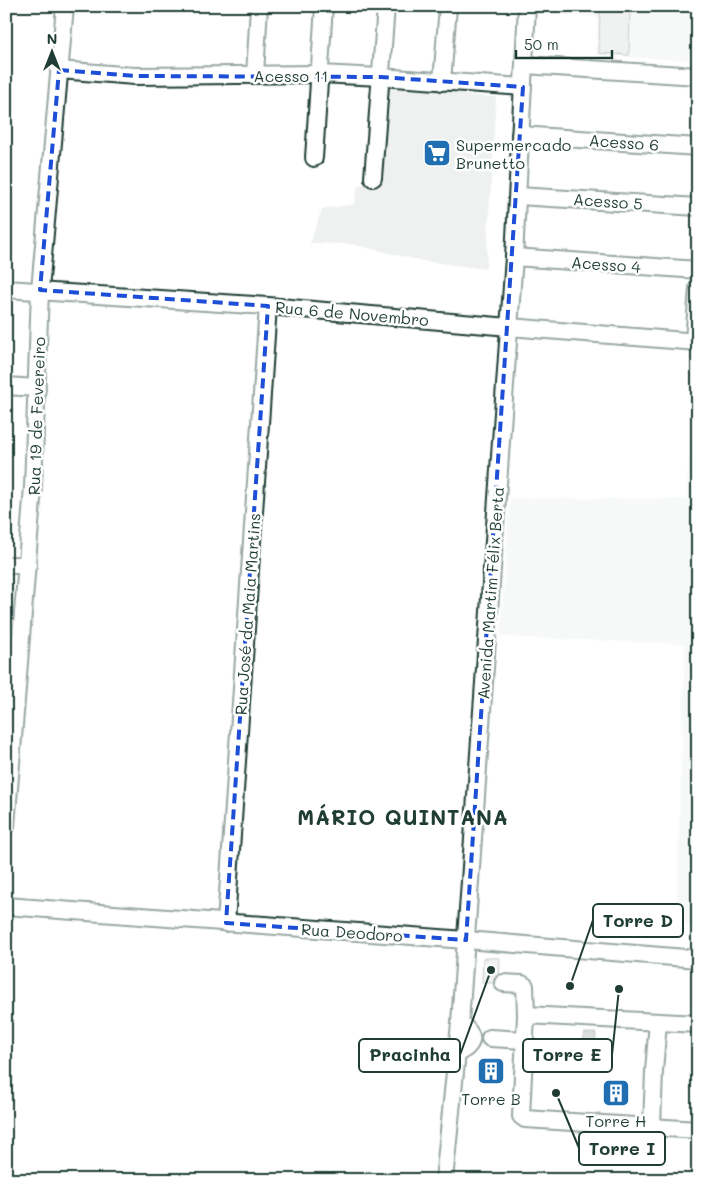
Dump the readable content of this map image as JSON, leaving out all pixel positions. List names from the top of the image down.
{
  "streets": {
    "street": [
      "Acesso 11",
      "Acesso 6",
      "Acesso 5",
      "Acesso 4",
      "Rua 6 de Novembro",
      "Rua 19 de Fevereiro",
      "Avenida Martim Félix Berta",
      "Rua José da Maia Martins",
      "Rua Deodoro"
    ]
  },
  "crossings": [
    ["Acesso 11", "Rua 19 de Fevereiro"],
    ["Acesso 11", "Avenida Martim Félix Berta"],
    ["Acesso 6", "Avenida Martim Félix Berta"],
    ["Acesso 5", "Avenida Martim Félix Berta"],
    ["Acesso 4", "Avenida Martim Félix Berta"],
    ["Rua 6 de Novembro", "Rua 19 de Fevereiro"],
    ["Rua 6 de Novembro", "Avenida Martim Félix Berta"],
    ["Rua 6 de Novembro", "Rua José da Maia Martins"],
    ["Avenida Martim Félix Berta", "Rua Deodoro"],
    ["Rua José da Maia Martins", "Rua Deodoro"]
  ],
  "districts": ["MÁRIO QUINTANA"],
  "places": {
    "supermarket": ["Supermercado Brunetto"],
    "other": [
      "Pracinha",
      "Torre D",
      "Torre E",
      "Torre I"
    ],
    "building": ["Torre B", "Torre H"]
  },
  "scale_bar": "50 m",
  "north": "top"
}
